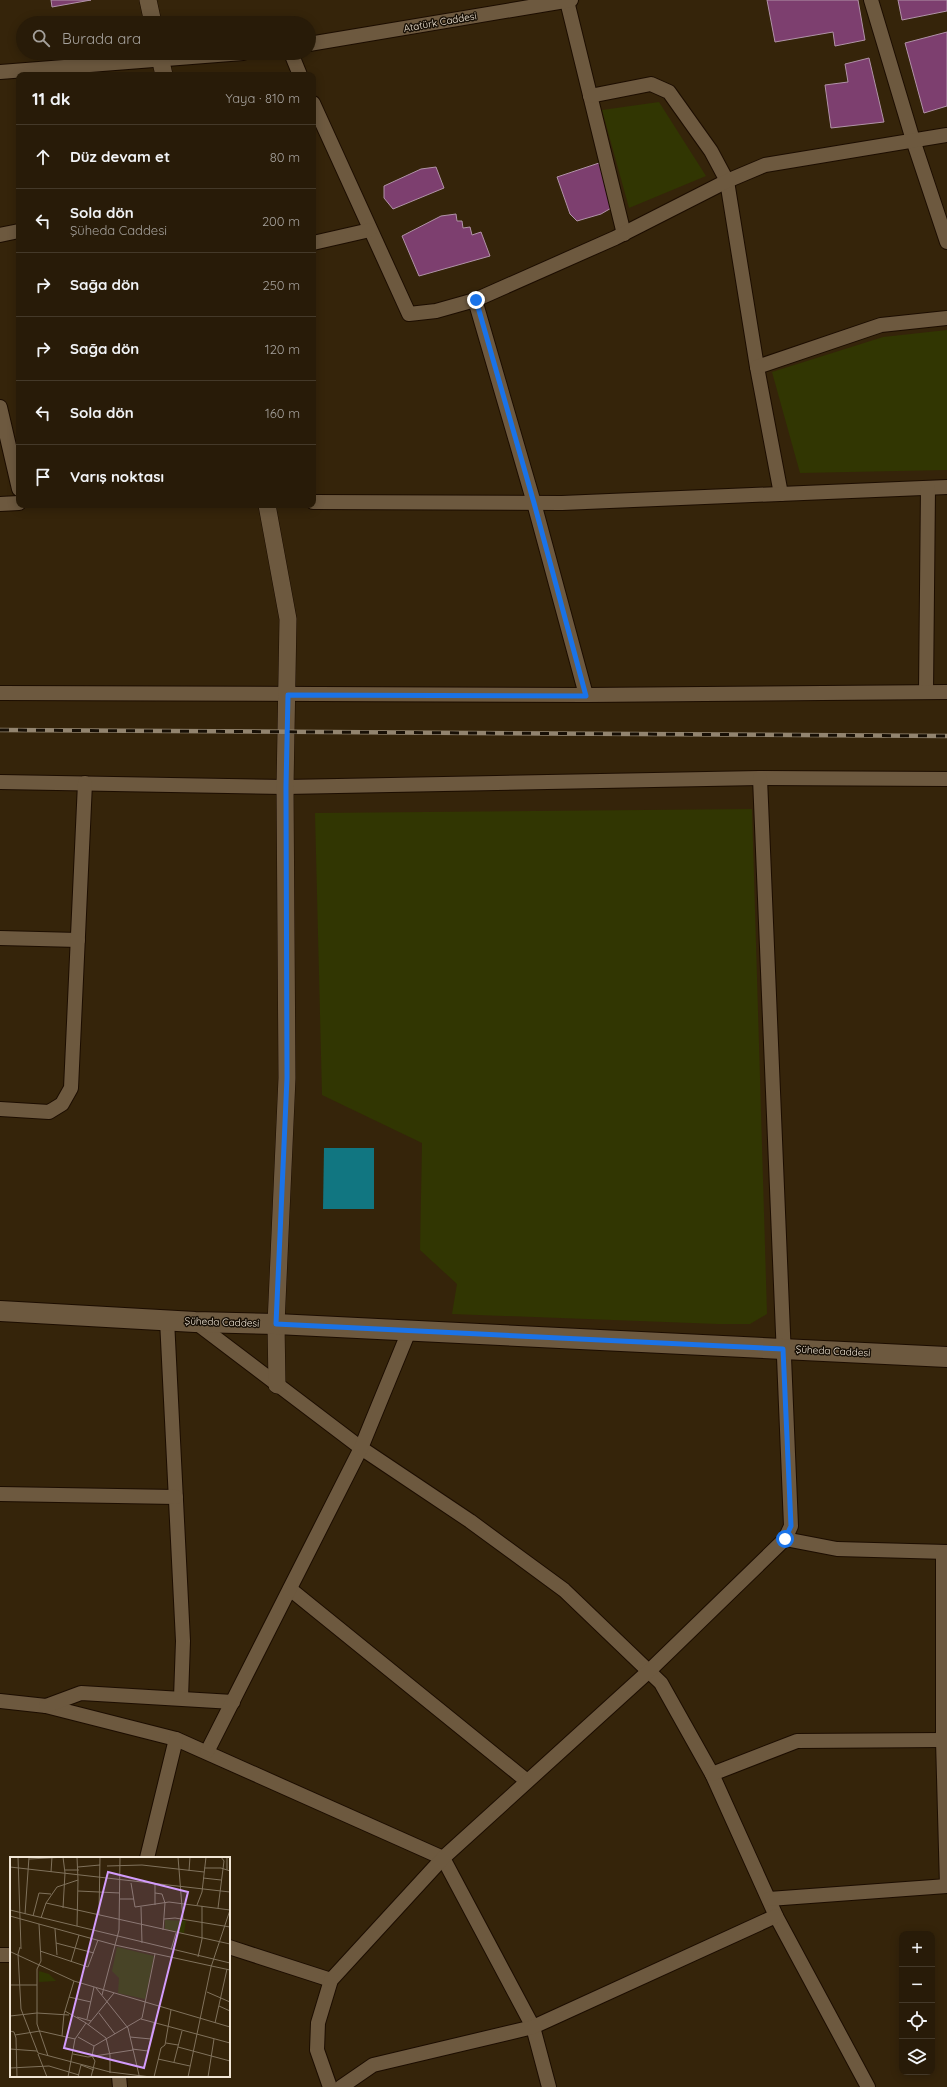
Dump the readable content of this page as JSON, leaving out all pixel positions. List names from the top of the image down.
{
  "streets": {
    "main road": ["Şüheda Caddesi"],
    "street": ["Atatürk Caddesi"]
  },
  "page": {
    "search": "Burada ara",
    "heading": ["11 dk", "Yaya · 810 m"],
    "list": [
      ["Düz devam et", "80 m"],
      ["Sola dön", "Şüheda Caddesi", "200 m"],
      ["Sağa dön", "250 m"],
      ["Sağa dön", "120 m"],
      ["Sola dön", "160 m"],
      "Varış noktası"
    ],
    "map_buttons": ["+", "−"]
  }
}
